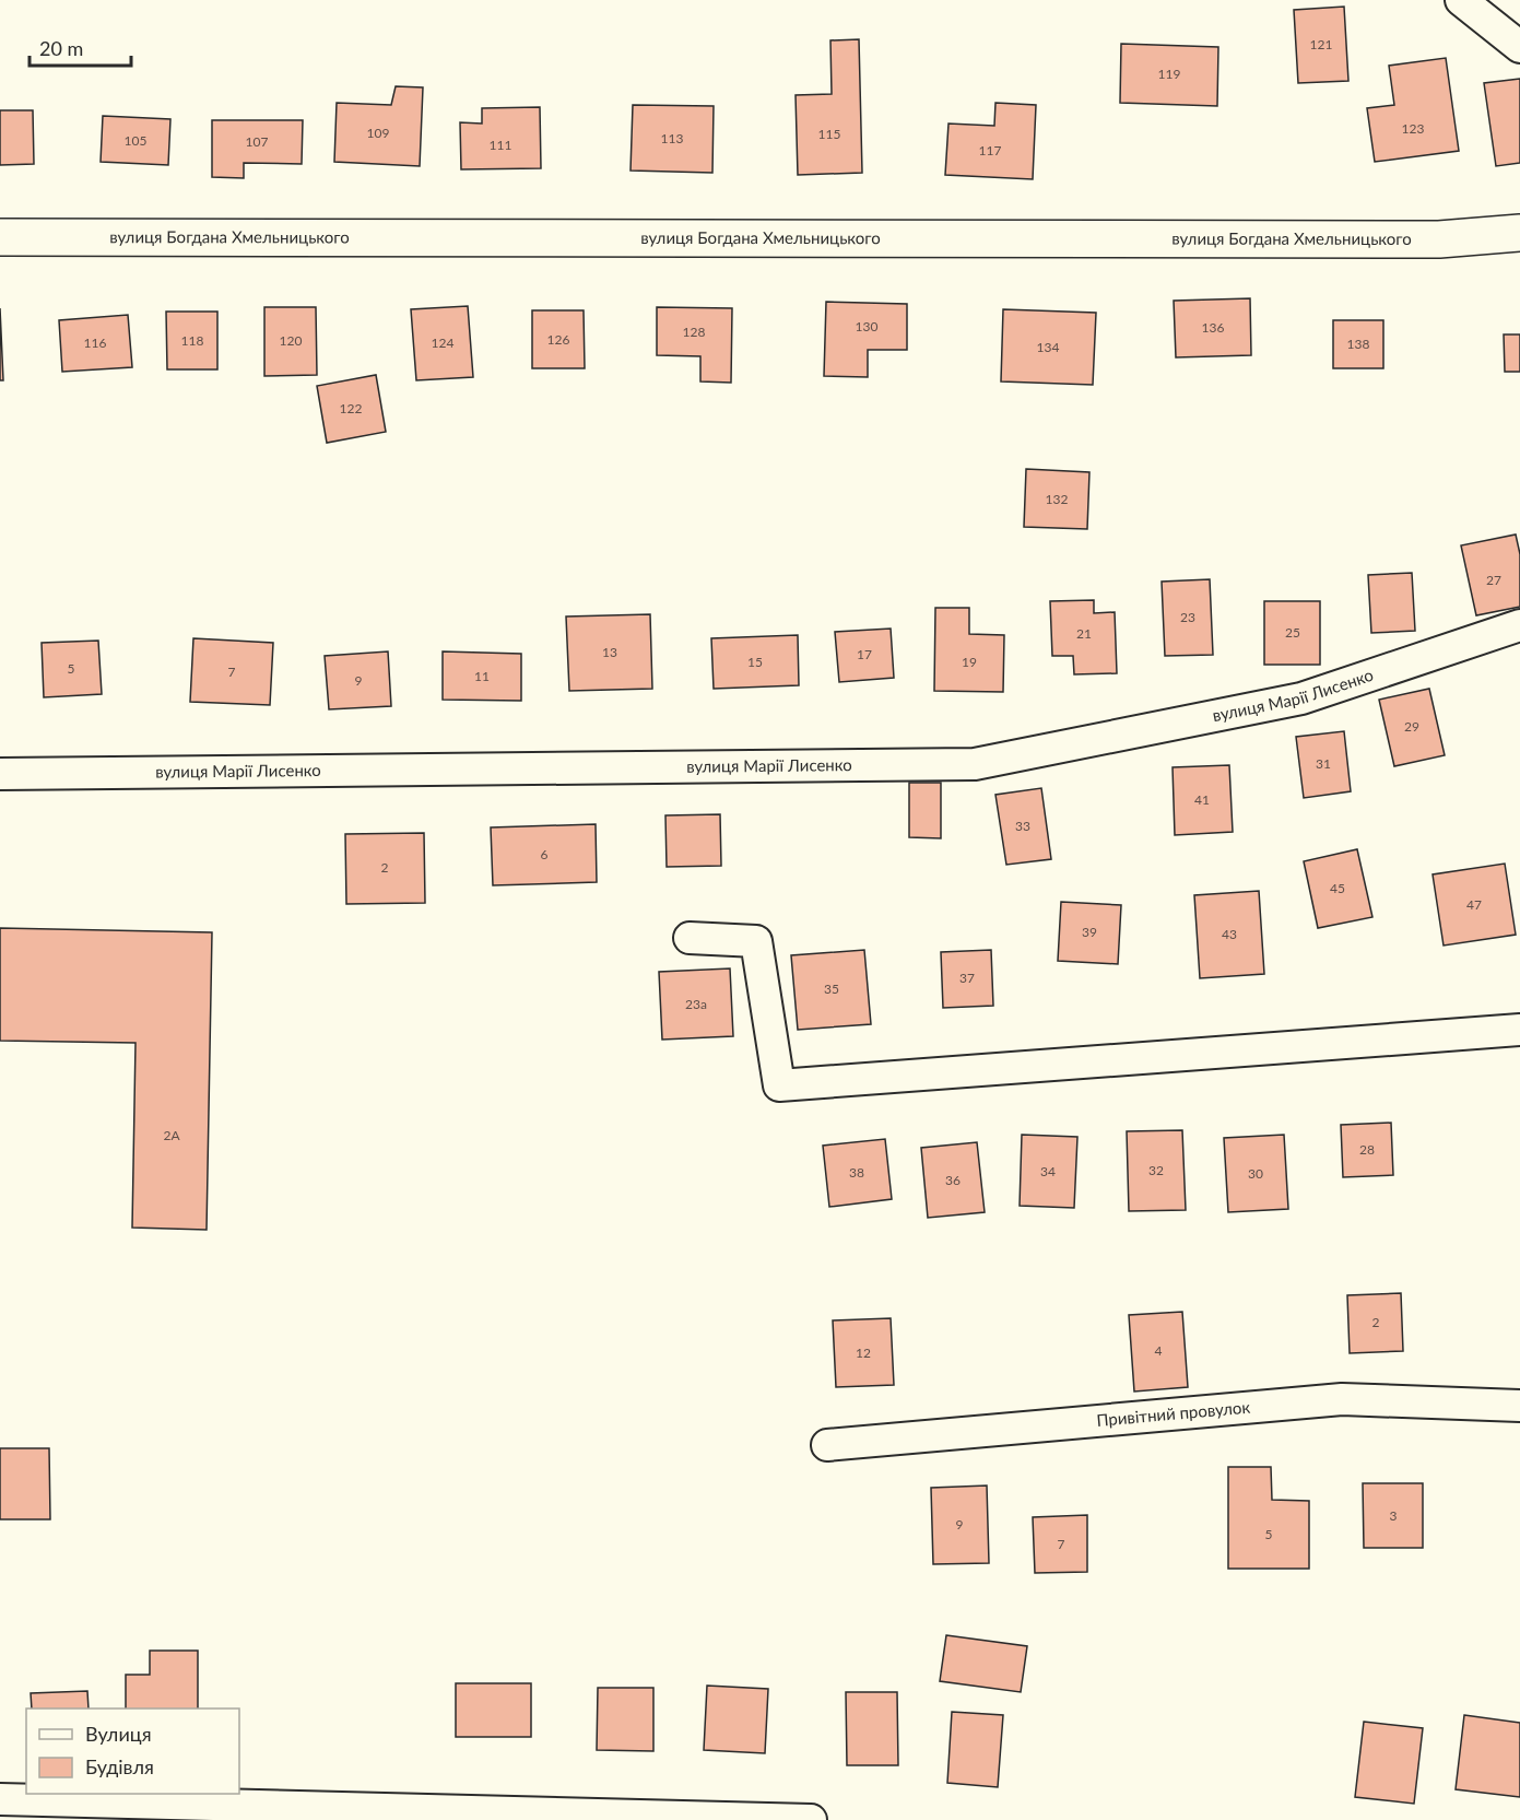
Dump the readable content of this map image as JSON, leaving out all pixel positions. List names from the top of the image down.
{
  "streets": {
    "street": ["вулиця Богдана Хмельницького", "вулиця Марії Лисенко", "Привітний провулок"]
  },
  "house_numbers": [
    "121",
    "119",
    "123",
    "109",
    "115",
    "113",
    "105",
    "107",
    "111",
    "117",
    "130",
    "136",
    "128",
    "126",
    "118",
    "120",
    "116",
    "124",
    "138",
    "134",
    "122",
    "132",
    "27",
    "23",
    "25",
    "21",
    "13",
    "17",
    "15",
    "19",
    "5",
    "7",
    "11",
    "9",
    "29",
    "31",
    "41",
    "33",
    "6",
    "2",
    "45",
    "47",
    "39",
    "43",
    "37",
    "35",
    "23а",
    "2А",
    "28",
    "32",
    "34",
    "38",
    "30",
    "36",
    "2",
    "4",
    "12",
    "3",
    "9",
    "5",
    "7"
  ],
  "legend": ["Вулиця", "Будівля"],
  "scale_bar": "20 m"
}
